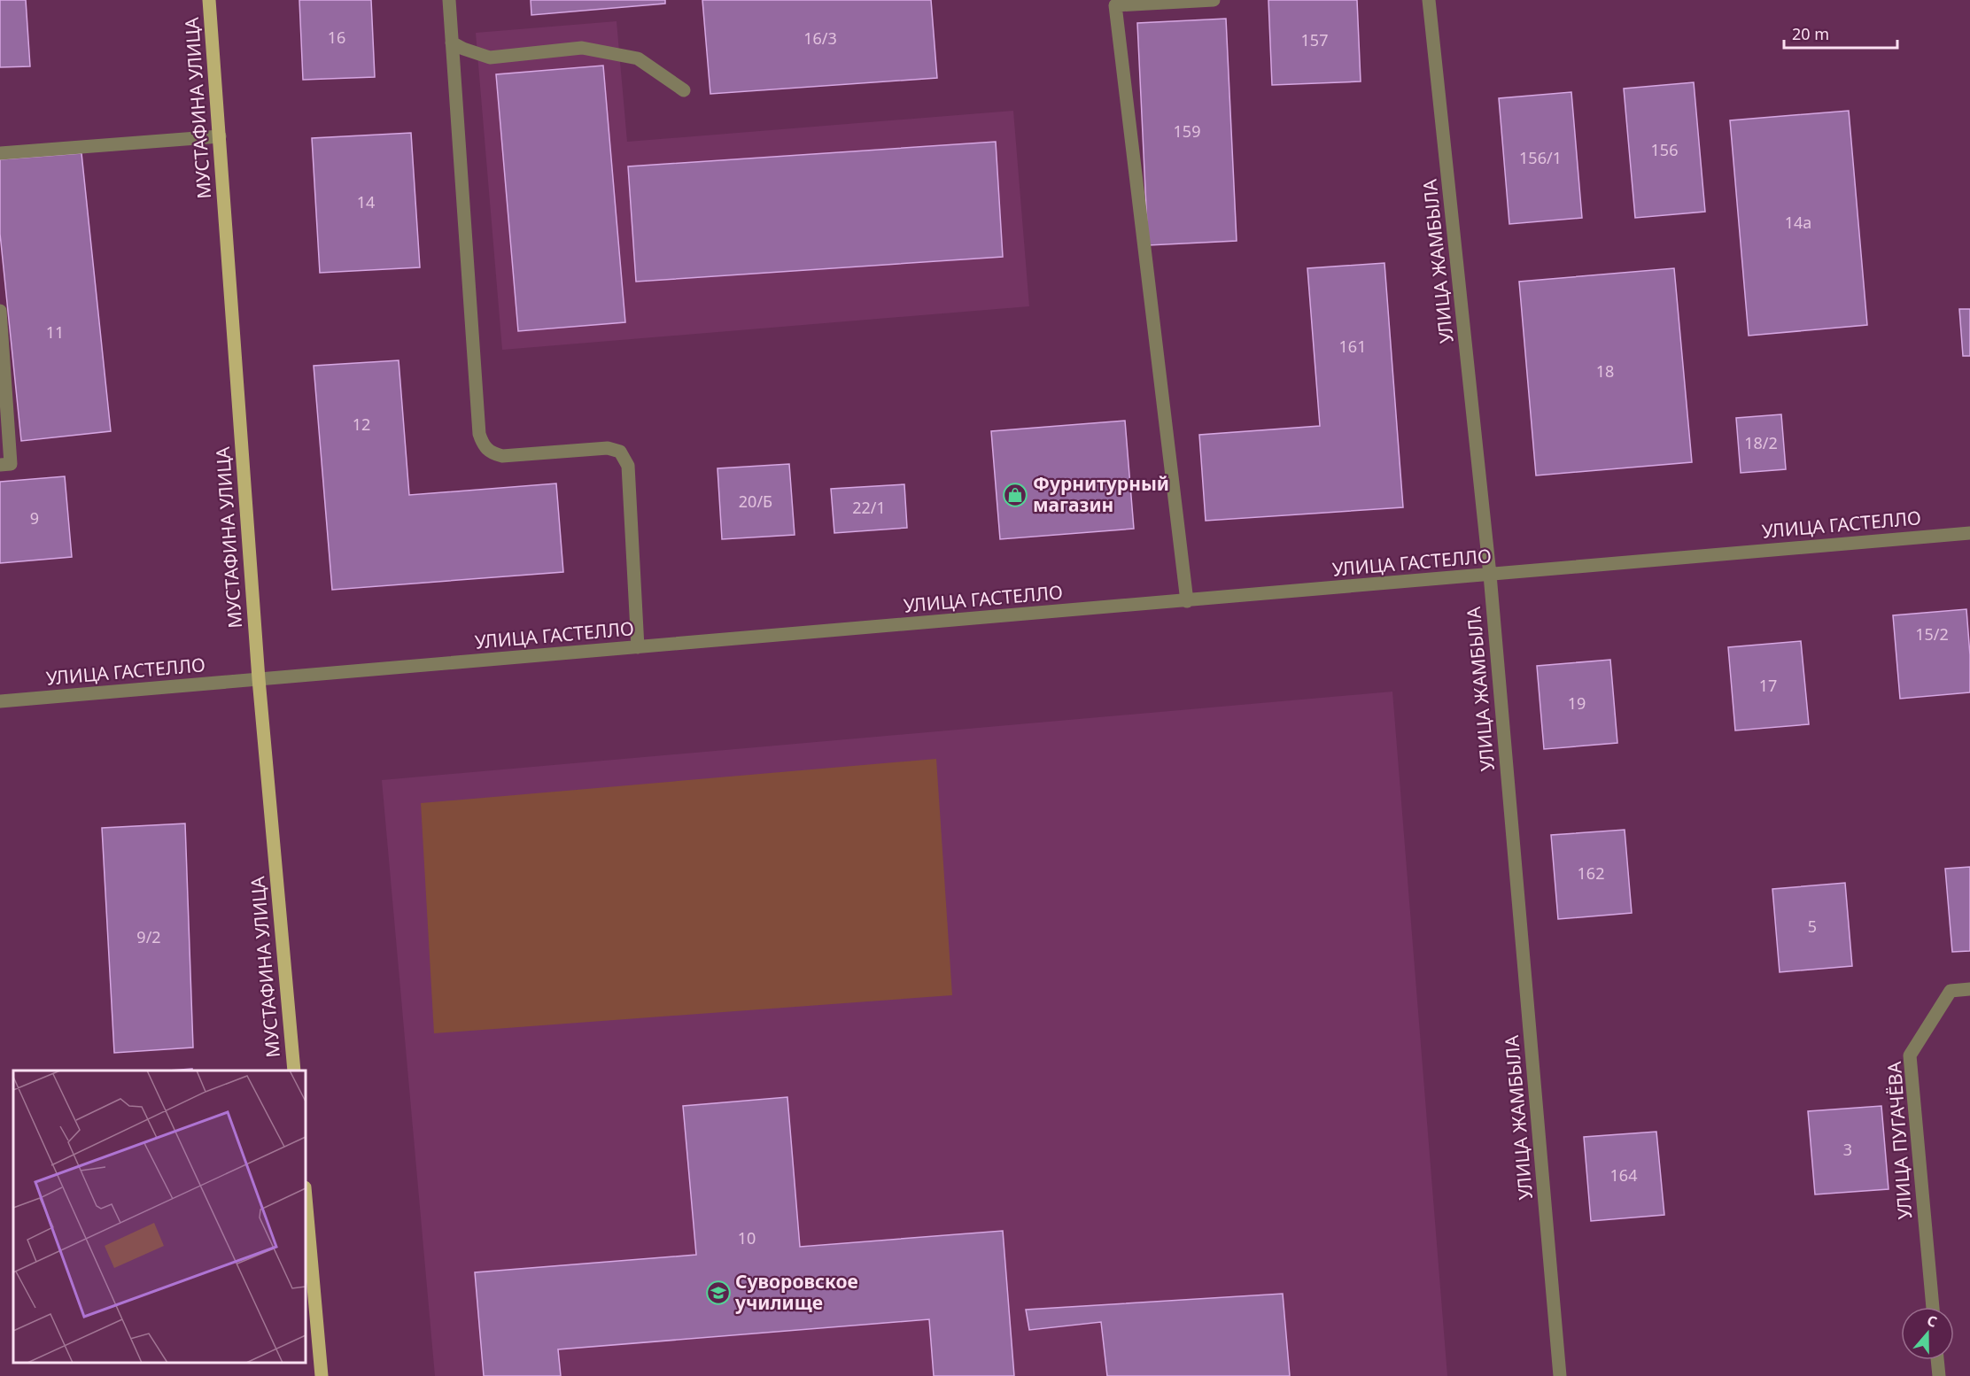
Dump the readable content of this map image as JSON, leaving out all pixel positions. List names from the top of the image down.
{
  "streets": {
    "main road": ["МУСТАФИНА УЛИЦА"],
    "street": ["УЛИЦА ЖАМБЫЛА", "УЛИЦА ГАСТЕЛЛО", "УЛИЦА ПУГАЧЁВА"]
  },
  "crossings": [
    ["МУСТАФИНА УЛИЦА", "УЛИЦА ГАСТЕЛЛО"],
    ["УЛИЦА ЖАМБЫЛА", "УЛИЦА ГАСТЕЛЛО"]
  ],
  "places": {
    "shop": ["Фурнитурный магазин"],
    "school or university": ["Суворовское училище"]
  },
  "house_numbers": [
    "16",
    "16/3",
    "157",
    "159",
    "156",
    "156/1",
    "14",
    "14а",
    "11",
    "161",
    "18",
    "12",
    "18/2",
    "20/Б",
    "22/1",
    "9",
    "15/2",
    "17",
    "19",
    "162",
    "5",
    "9/2",
    "3",
    "164",
    "10"
  ],
  "scale_bar": "20 m",
  "north": "top"
}
